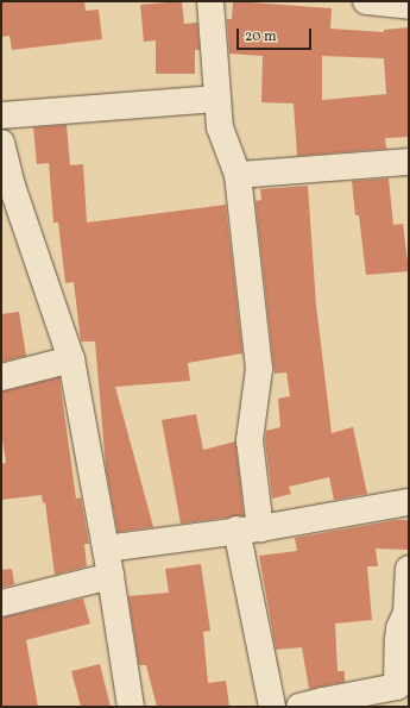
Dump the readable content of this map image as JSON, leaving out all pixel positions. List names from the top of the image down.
{
  "scale_bar": "20 m"
}
